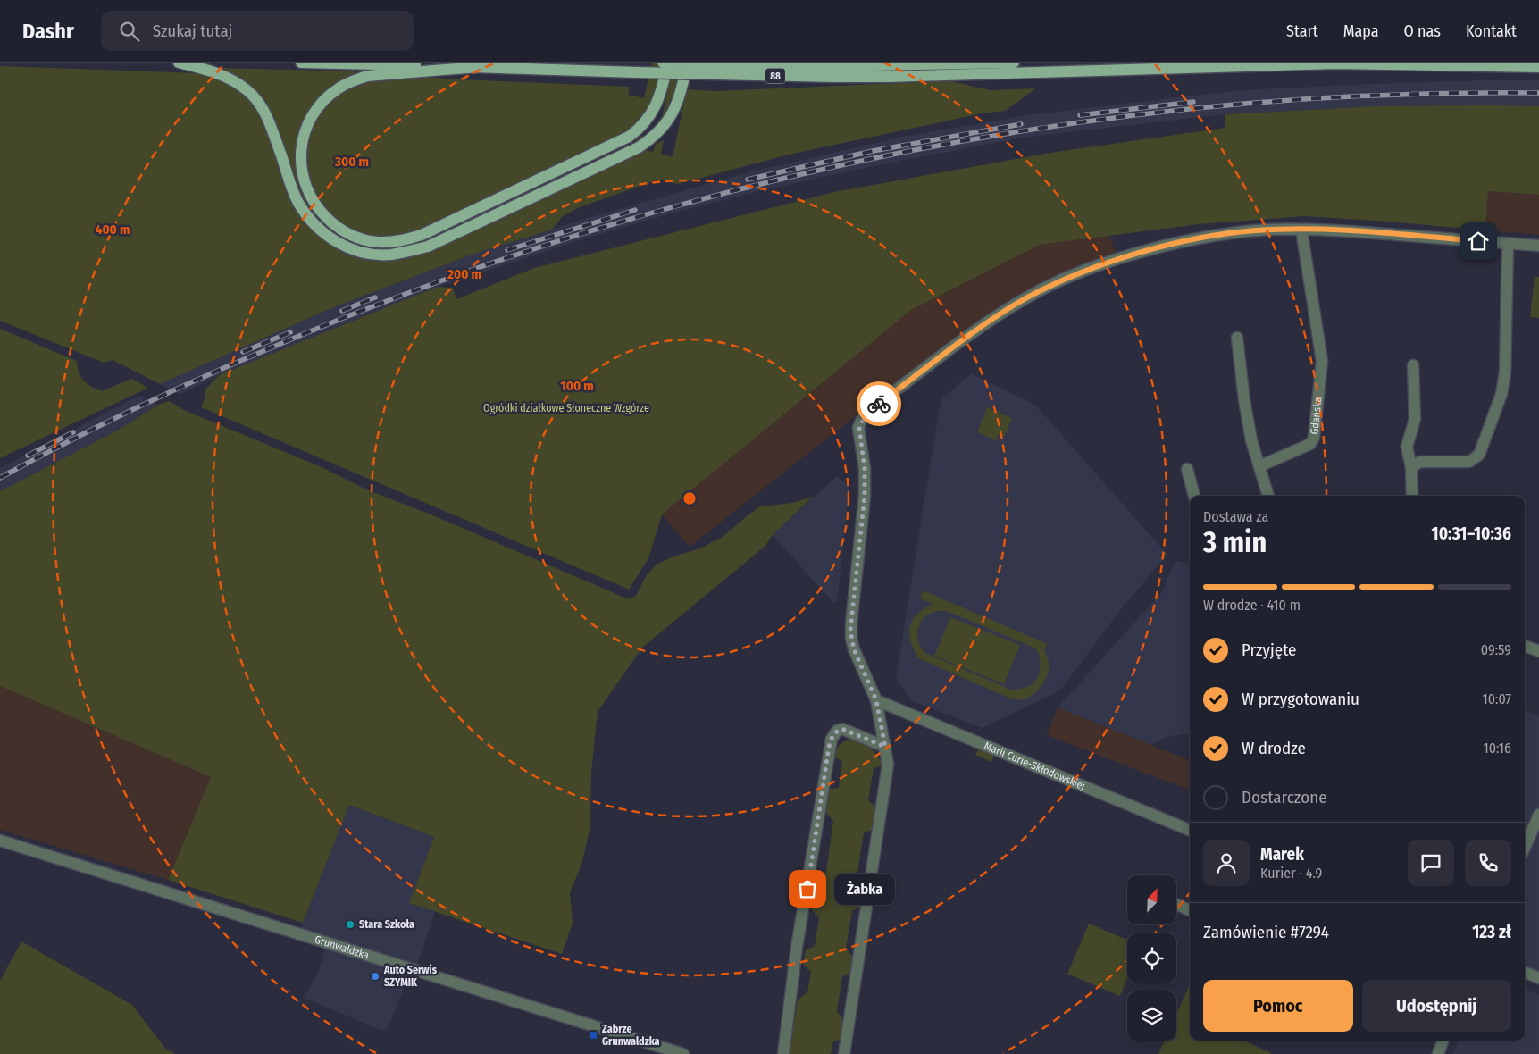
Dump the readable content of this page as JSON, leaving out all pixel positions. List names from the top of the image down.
{
  "streets": {
    "main road": ["88"],
    "street": ["Gdańska", "Marii Curie-Skłodowskiej", "Grunwaldzka"]
  },
  "parks": ["Ogródki działkowe Słoneczne Wzgórze"],
  "places": {
    "other": ["Żabka", "Stara Szkoła", "Auto Serwis SZYMIK"],
    "transit": ["Zabrze Grunwaldzka"]
  },
  "north": "top right",
  "page": {
    "header": "Dashr",
    "search": "Szukaj tutaj",
    "nav": [
      "Start",
      "Mapa",
      "O nas",
      "Kontakt"
    ],
    "heading": ["3 min", "Dostawa za", "10:31–10:36"],
    "panel": [
      "Marek",
      "Kurier · 4.9",
      "Zamówienie #7294",
      "123 zł"
    ],
    "bar": "W drodze · 410 m",
    "list": [
      ["Przyjęte", "09:59"],
      ["W przygotowaniu", "10:07"],
      ["W drodze", "10:16"],
      "Dostarczone"
    ],
    "bubble": "Żabka",
    "buttons": ["Pomoc", "Udostępnij"]
  },
  "rings": [
    "300 m",
    "400 m",
    "200 m",
    "100 m"
  ]
}
